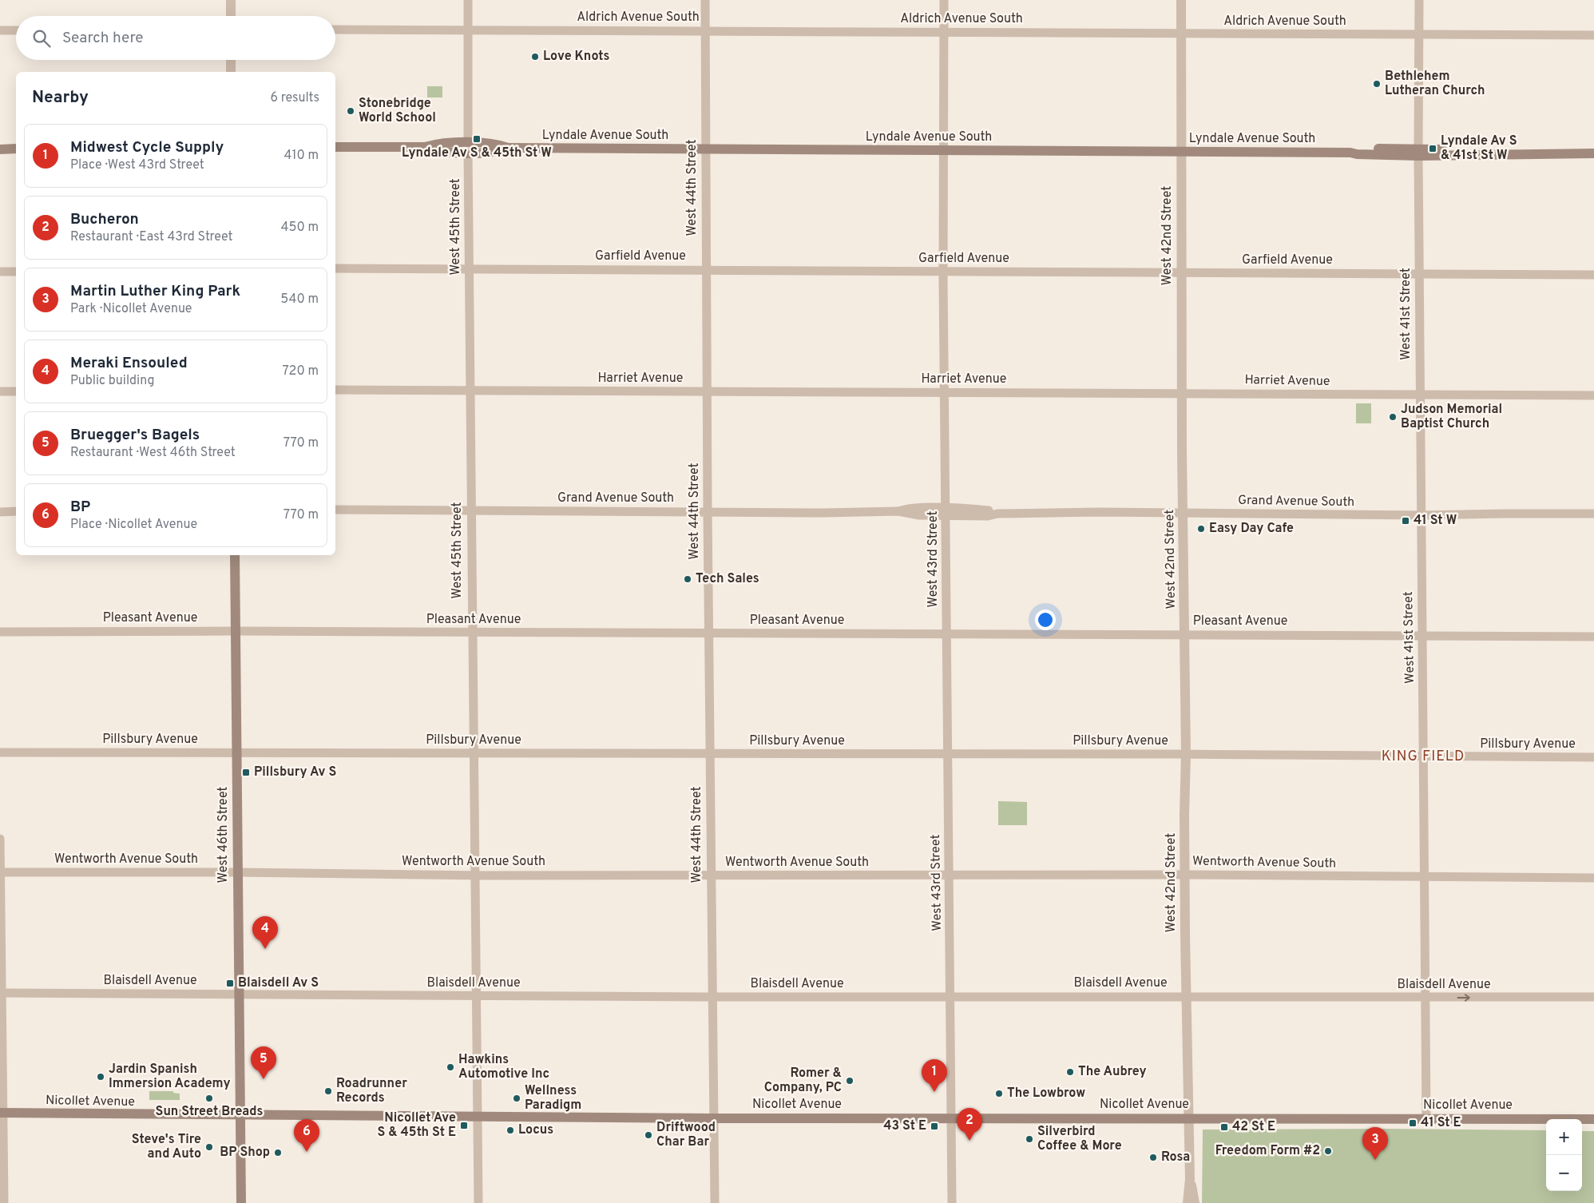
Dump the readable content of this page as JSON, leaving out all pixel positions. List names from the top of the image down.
{
  "streets": {
    "main road": ["Lyndale Avenue South", "West 46th Street", "Nicollet Avenue"],
    "street": [
      "Aldrich Avenue South",
      "West 44th Street",
      "West 45th Street",
      "West 42nd Street",
      "Garfield Avenue",
      "West 41st Street",
      "Harriet Avenue",
      "Grand Avenue South",
      "West 43rd Street",
      "Pleasant Avenue",
      "Pillsbury Avenue",
      "Wentworth Avenue South",
      "Blaisdell Avenue"
    ]
  },
  "crossings": [
    ["Aldrich Avenue South", "West 44th Street"],
    ["Aldrich Avenue South", "West 45th Street"],
    ["Aldrich Avenue South", "West 42nd Street"],
    ["Aldrich Avenue South", "West 41st Street"],
    ["Aldrich Avenue South", "West 43rd Street"],
    ["Lyndale Avenue South", "West 44th Street"],
    ["Lyndale Avenue South", "West 45th Street"],
    ["Lyndale Avenue South", "West 42nd Street"],
    ["Lyndale Avenue South", "West 41st Street"],
    ["Lyndale Avenue South", "West 43rd Street"],
    ["West 44th Street", "Garfield Avenue"],
    ["West 44th Street", "Harriet Avenue"],
    ["West 44th Street", "Grand Avenue South"],
    ["West 44th Street", "Pleasant Avenue"],
    ["West 44th Street", "Pillsbury Avenue"],
    ["West 44th Street", "Wentworth Avenue South"],
    ["West 44th Street", "Blaisdell Avenue"],
    ["West 44th Street", "Nicollet Avenue"],
    ["West 45th Street", "Garfield Avenue"],
    ["West 45th Street", "Harriet Avenue"],
    ["West 45th Street", "Grand Avenue South"],
    ["West 45th Street", "Pleasant Avenue"],
    ["West 45th Street", "Pillsbury Avenue"],
    ["West 45th Street", "Wentworth Avenue South"],
    ["West 45th Street", "Blaisdell Avenue"],
    ["West 45th Street", "Nicollet Avenue"],
    ["West 42nd Street", "Garfield Avenue"],
    ["West 42nd Street", "Harriet Avenue"],
    ["West 42nd Street", "Grand Avenue South"],
    ["West 42nd Street", "Pleasant Avenue"],
    ["West 42nd Street", "Pillsbury Avenue"],
    ["West 42nd Street", "Wentworth Avenue South"],
    ["West 42nd Street", "Blaisdell Avenue"],
    ["West 42nd Street", "Nicollet Avenue"],
    ["Garfield Avenue", "West 41st Street"],
    ["Garfield Avenue", "West 43rd Street"],
    ["West 41st Street", "Harriet Avenue"],
    ["West 41st Street", "Grand Avenue South"],
    ["West 41st Street", "Pleasant Avenue"],
    ["West 41st Street", "Pillsbury Avenue"],
    ["West 41st Street", "Wentworth Avenue South"],
    ["West 41st Street", "Blaisdell Avenue"],
    ["West 41st Street", "Nicollet Avenue"],
    ["Harriet Avenue", "West 43rd Street"],
    ["Grand Avenue South", "West 43rd Street"],
    ["West 43rd Street", "Pleasant Avenue"],
    ["West 43rd Street", "Pillsbury Avenue"],
    ["West 43rd Street", "Wentworth Avenue South"],
    ["West 43rd Street", "Blaisdell Avenue"],
    ["West 43rd Street", "Nicollet Avenue"],
    ["Pleasant Avenue", "West 46th Street"],
    ["Pillsbury Avenue", "West 46th Street"],
    ["West 46th Street", "Wentworth Avenue South"],
    ["West 46th Street", "Blaisdell Avenue"],
    ["West 46th Street", "Nicollet Avenue"]
  ],
  "districts": ["KING FIELD"],
  "places": {
    "other": [
      "Love Knots",
      "Bethlehem Lutheran Church",
      "Stonebridge World School",
      "Judson Memorial Baptist Church",
      "Easy Day Cafe",
      "Tech Sales",
      "Hawkins Automotive Inc",
      "The Aubrey",
      "Jardin Spanish Immersion Academy",
      "Romer & Company, PC",
      "Roadrunner Records",
      "The Lowbrow",
      "Sun Street Breads",
      "Wellness Paradigm",
      "Locus",
      "Driftwood Char Bar",
      "Silverbird Coffee & More",
      "Steve's Tire and Auto",
      "Freedom Form #2",
      "BP Shop",
      "Rosa"
    ],
    "transit": [
      "Lyndale Av S & 45th St W",
      "Lyndale Av S & 41st St W",
      "41 St W",
      "Pillsbury Av S",
      "Blaisdell Av S",
      "41 St E",
      "Nicollet Ave S & 45th St E",
      "43 St E",
      "42 St E"
    ]
  },
  "page": {
    "search": "Search here",
    "heading": ["Nearby", "6 results"],
    "list": [
      {
        "mark": "1",
        "name": "Midwest Cycle Supply",
        "note": "Place · West 43rd Street",
        "value": "410 m"
      },
      {
        "mark": "2",
        "name": "Bucheron",
        "note": "Restaurant · East 43rd Street",
        "value": "450 m"
      },
      {
        "mark": "3",
        "name": "Martin Luther King Park",
        "note": "Park · Nicollet Avenue",
        "value": "540 m"
      },
      {
        "mark": "4",
        "name": "Meraki Ensouled",
        "note": "Public building",
        "value": "720 m"
      },
      {
        "mark": "5",
        "name": "Bruegger's Bagels",
        "note": "Restaurant · West 46th Street",
        "value": "770 m"
      },
      {
        "mark": "6",
        "name": "BP",
        "note": "Place · Nicollet Avenue",
        "value": "770 m"
      }
    ],
    "pins": [
      "4",
      "5",
      "1",
      "2",
      "6",
      "3"
    ],
    "map_buttons": ["+", "−"]
  }
}
